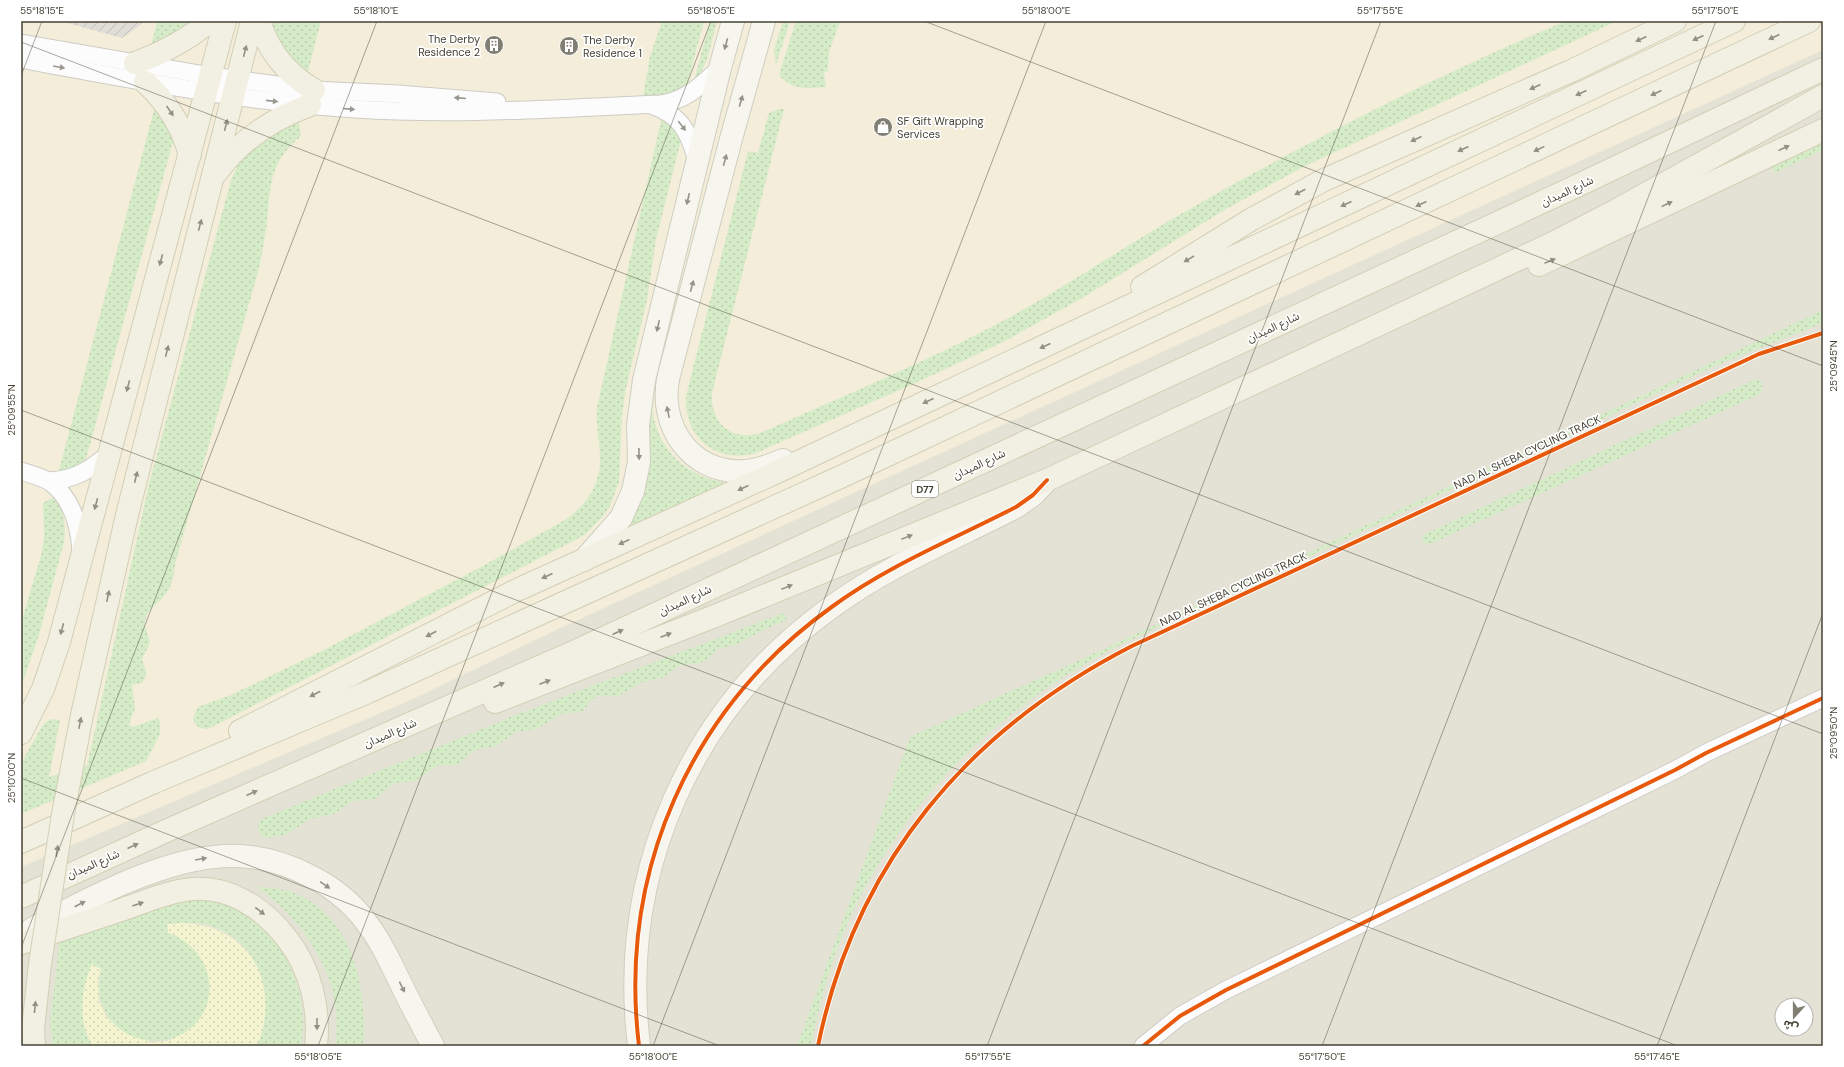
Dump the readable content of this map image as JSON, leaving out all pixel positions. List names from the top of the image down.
{
  "streets": {
    "main road": ["شارع الميدان", "D77"],
    "cycle path": ["NAD AL SHEBA CYCLING TRACK"]
  },
  "places": {
    "building": ["The Derby Residence 2", "The Derby Residence 1"],
    "shop": ["SF Gift Wrapping Services"]
  },
  "north": "bottom",
  "coordinates": [
    "55°18'15\"E",
    "55°18'10\"E",
    "55°18'05\"E",
    "55°18'00\"E",
    "55°17'55\"E",
    "55°17'50\"E",
    "25°09'45\"N",
    "25°09'55\"N",
    "25°09'50\"N",
    "25°10'00\"N",
    "55°17'45\"E"
  ]
}
